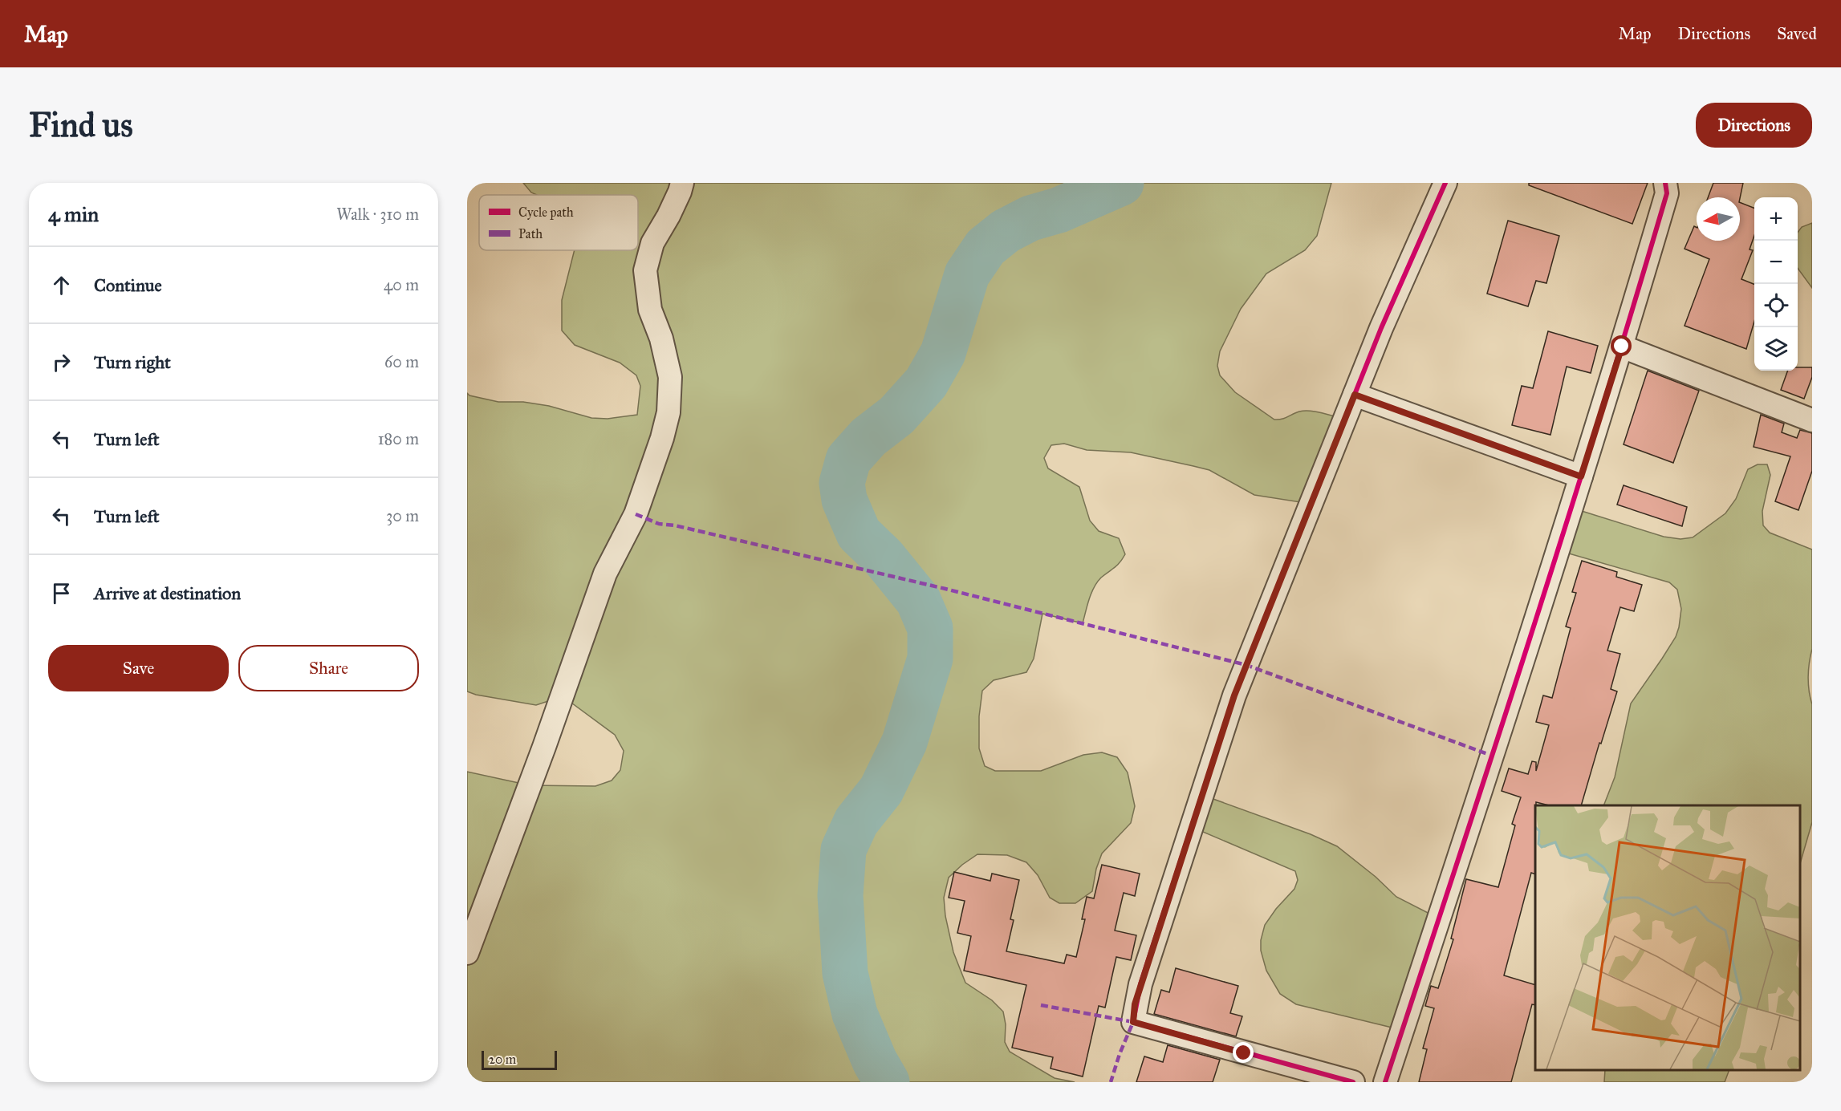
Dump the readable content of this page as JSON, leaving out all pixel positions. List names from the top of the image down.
{
  "legend": ["Cycle path", "Path"],
  "scale_bar": "20 m",
  "north": "left",
  "page": {
    "header": "Map",
    "nav": ["Map", "Directions", "Saved"],
    "buttons": [
      "Directions",
      ["Save", "Share"]
    ],
    "title": "Find us",
    "heading": ["4 min", "Walk · 310 m"],
    "map_buttons": ["+", "−"],
    "list": [
      ["Continue", "40 m"],
      ["Turn right", "60 m"],
      ["Turn left", "180 m"],
      ["Turn left", "30 m"],
      "Arrive at destination"
    ],
    "scale": "20 m"
  }
}
